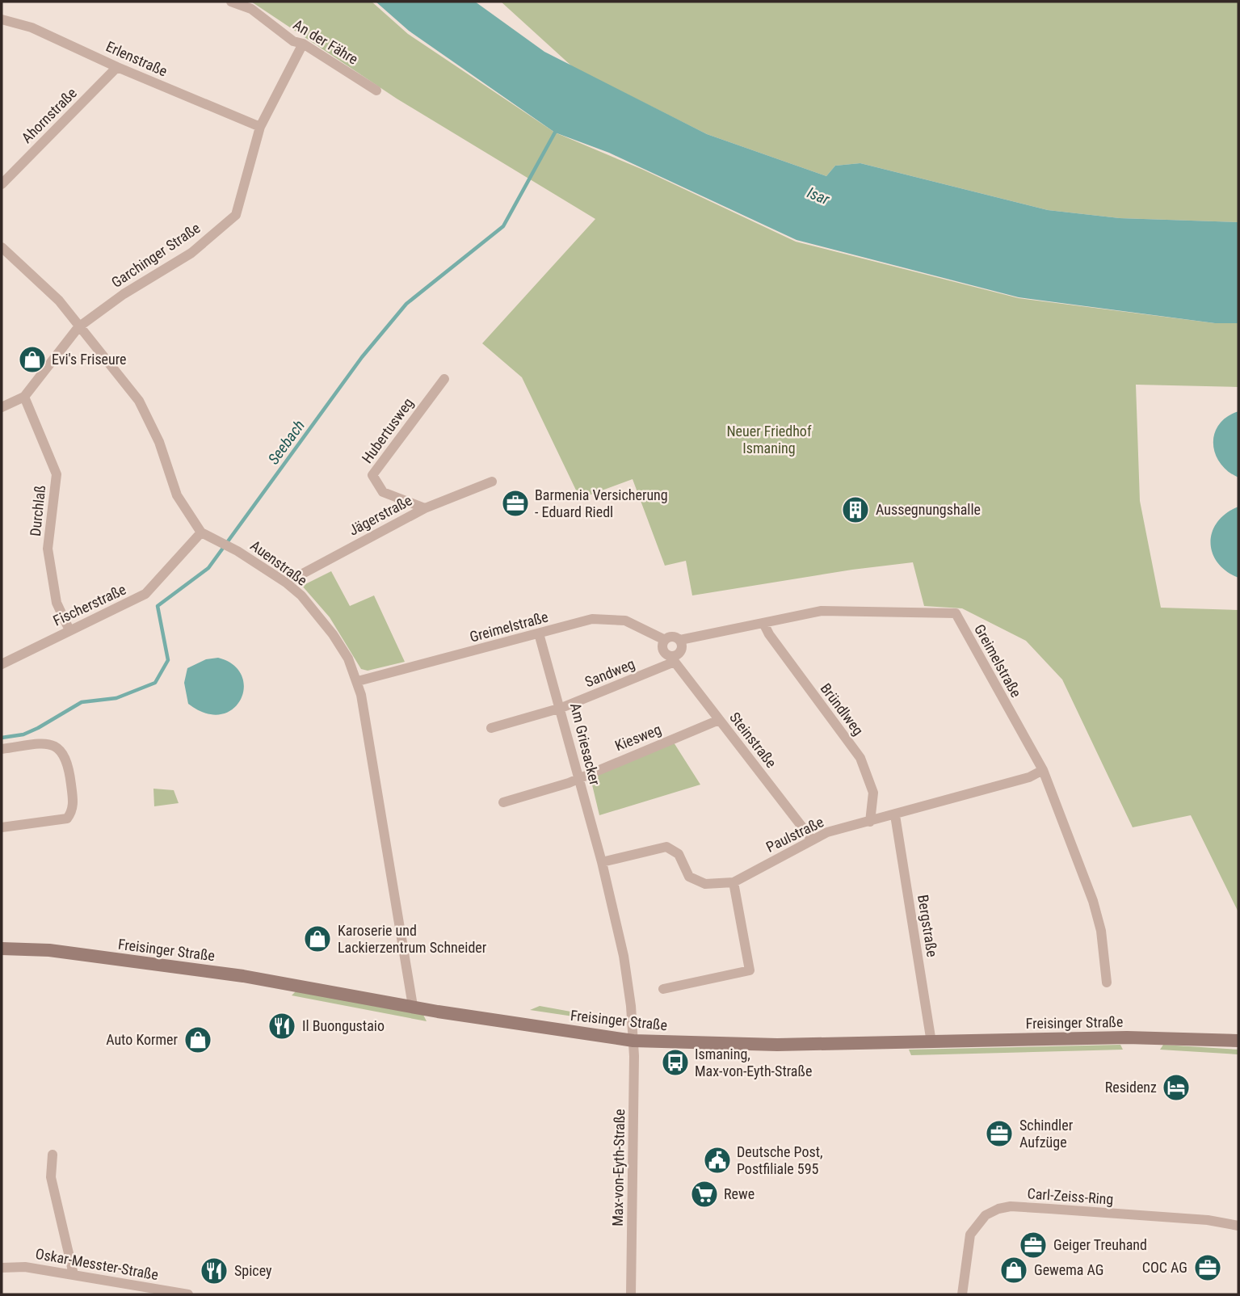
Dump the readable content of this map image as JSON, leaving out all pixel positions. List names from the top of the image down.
{
  "streets": {
    "main road": ["Freisinger Straße"],
    "street": [
      "An der Fähre",
      "Erlenstraße",
      "Ahornstraße",
      "Garchinger Straße",
      "Hubertusweg",
      "Durchlaß",
      "Jägerstraße",
      "Auenstraße",
      "Fischerstraße",
      "Greimelstraße",
      "Sandweg",
      "Bründlweg",
      "Kiesweg",
      "Steinstraße",
      "Am Griesacker",
      "Paulstraße",
      "Bergstraße",
      "Max-von-Eyth-Straße",
      "Carl-Zeiss-Ring",
      "Oskar-Messter-Straße"
    ]
  },
  "crossings": [
    ["An der Fähre", "Garchinger Straße"],
    ["Erlenstraße", "Ahornstraße"],
    ["Erlenstraße", "Garchinger Straße"],
    ["Garchinger Straße", "Durchlaß"],
    ["Hubertusweg", "Jägerstraße"],
    ["Durchlaß", "Fischerstraße"],
    ["Jägerstraße", "Auenstraße"],
    ["Auenstraße", "Fischerstraße"],
    ["Auenstraße", "Greimelstraße"],
    ["Auenstraße", "Freisinger Straße"],
    ["Greimelstraße", "Sandweg"],
    ["Greimelstraße", "Bründlweg"],
    ["Greimelstraße", "Steinstraße"],
    ["Greimelstraße", "Am Griesacker"],
    ["Greimelstraße", "Paulstraße"],
    ["Sandweg", "Steinstraße"],
    ["Sandweg", "Am Griesacker"],
    ["Bründlweg", "Paulstraße"],
    ["Kiesweg", "Steinstraße"],
    ["Kiesweg", "Am Griesacker"],
    ["Steinstraße", "Paulstraße"],
    ["Am Griesacker", "Freisinger Straße"],
    ["Am Griesacker", "Max-von-Eyth-Straße"],
    ["Paulstraße", "Bergstraße"],
    ["Bergstraße", "Freisinger Straße"],
    ["Freisinger Straße", "Max-von-Eyth-Straße"]
  ],
  "water": ["Isar", "Seebach"],
  "parks": ["Neuer Friedhof Ismaning"],
  "places": {
    "shop": [
      "Evi's Friseure",
      "Karoserie und Lackierzentrum Schneider",
      "Auto Kormer",
      "Gewema AG"
    ],
    "office": [
      "Barmenia Versicherung - Eduard Riedl",
      "Schindler Aufzüge",
      "Geiger Treuhand",
      "COC AG"
    ],
    "building": ["Aussegnungshalle"],
    "restaurant": ["Il Buongustaio", "Spicey"],
    "bus stop": ["Ismaning, Max-von-Eyth-Straße"],
    "hotel": ["Residenz"],
    "public building": ["Deutsche Post, Postfiliale 595"],
    "supermarket": ["Rewe"]
  }
}
